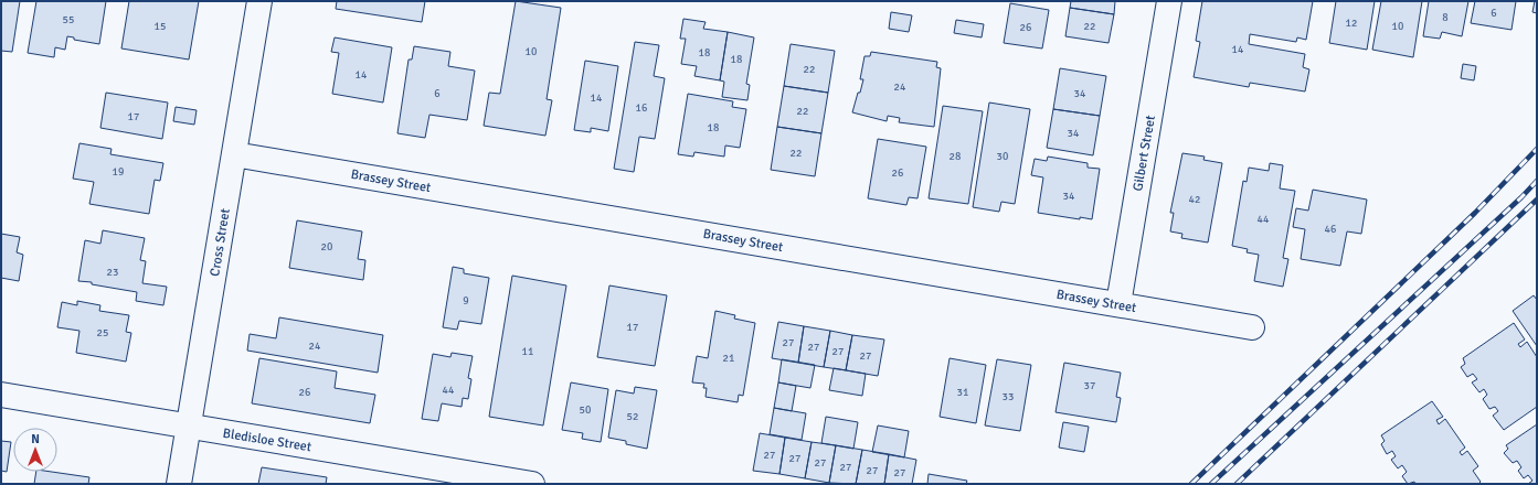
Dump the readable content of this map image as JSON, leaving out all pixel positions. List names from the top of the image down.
{
  "streets": {
    "street": [
      "Gilbert Street",
      "Brassey Street",
      "Cross Street",
      "Bledisloe Street"
    ]
  },
  "crossings": [
    ["Gilbert Street", "Brassey Street"],
    ["Brassey Street", "Cross Street"],
    ["Cross Street", "Bledisloe Street"]
  ],
  "house_numbers": [
    "6",
    "8",
    "55",
    "12",
    "15",
    "22",
    "10",
    "26",
    "14",
    "10",
    "18",
    "18",
    "22",
    "14",
    "24",
    "6",
    "34",
    "14",
    "16",
    "22",
    "17",
    "18",
    "34",
    "22",
    "28",
    "30",
    "19",
    "26",
    "34",
    "42",
    "44",
    "46",
    "20",
    "23",
    "9",
    "17",
    "25",
    "27",
    "24",
    "27",
    "11",
    "27",
    "27",
    "21",
    "37",
    "44",
    "26",
    "31",
    "33",
    "50",
    "52",
    "27",
    "27",
    "27",
    "27",
    "27",
    "27"
  ],
  "north": "top"
}
